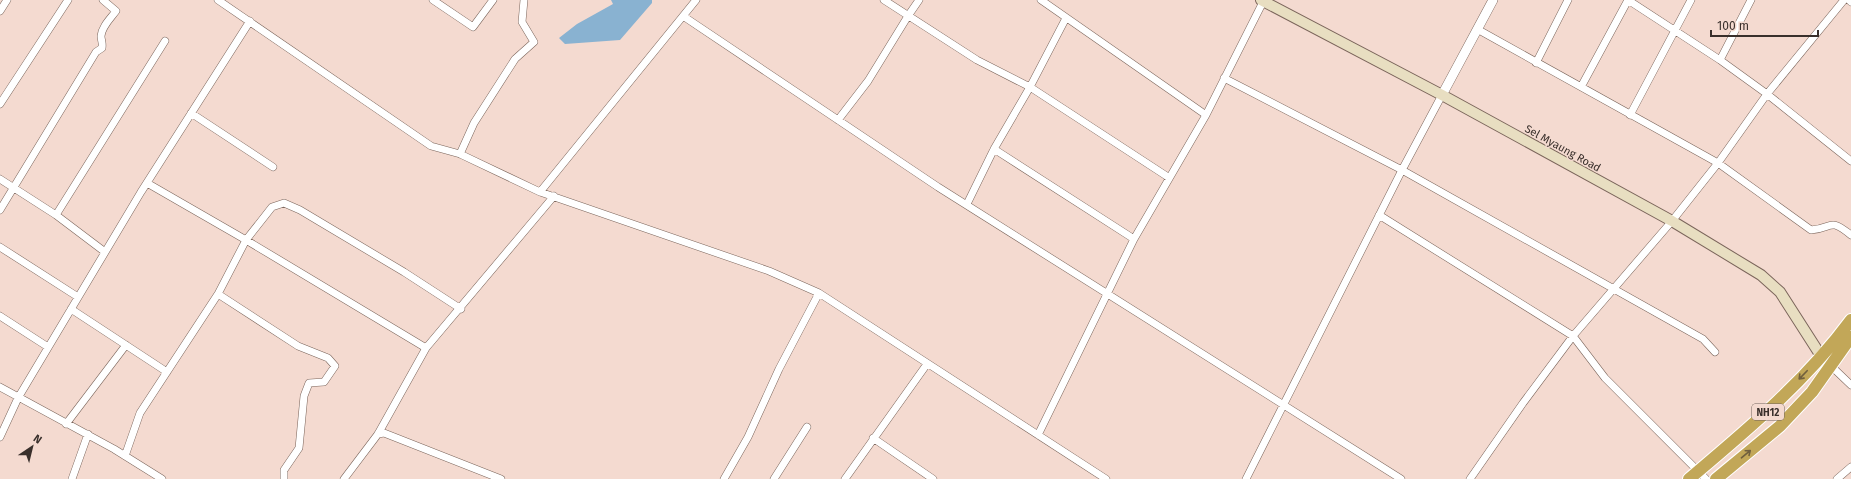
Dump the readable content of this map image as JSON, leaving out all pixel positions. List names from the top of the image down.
{
  "streets": {
    "highway": ["NH12"],
    "main road": ["Sel Myaung Road"]
  },
  "crossings": [
    ["Sel Myaung Road", "NH12"]
  ],
  "scale_bar": "100 m",
  "north": "top right"
}
